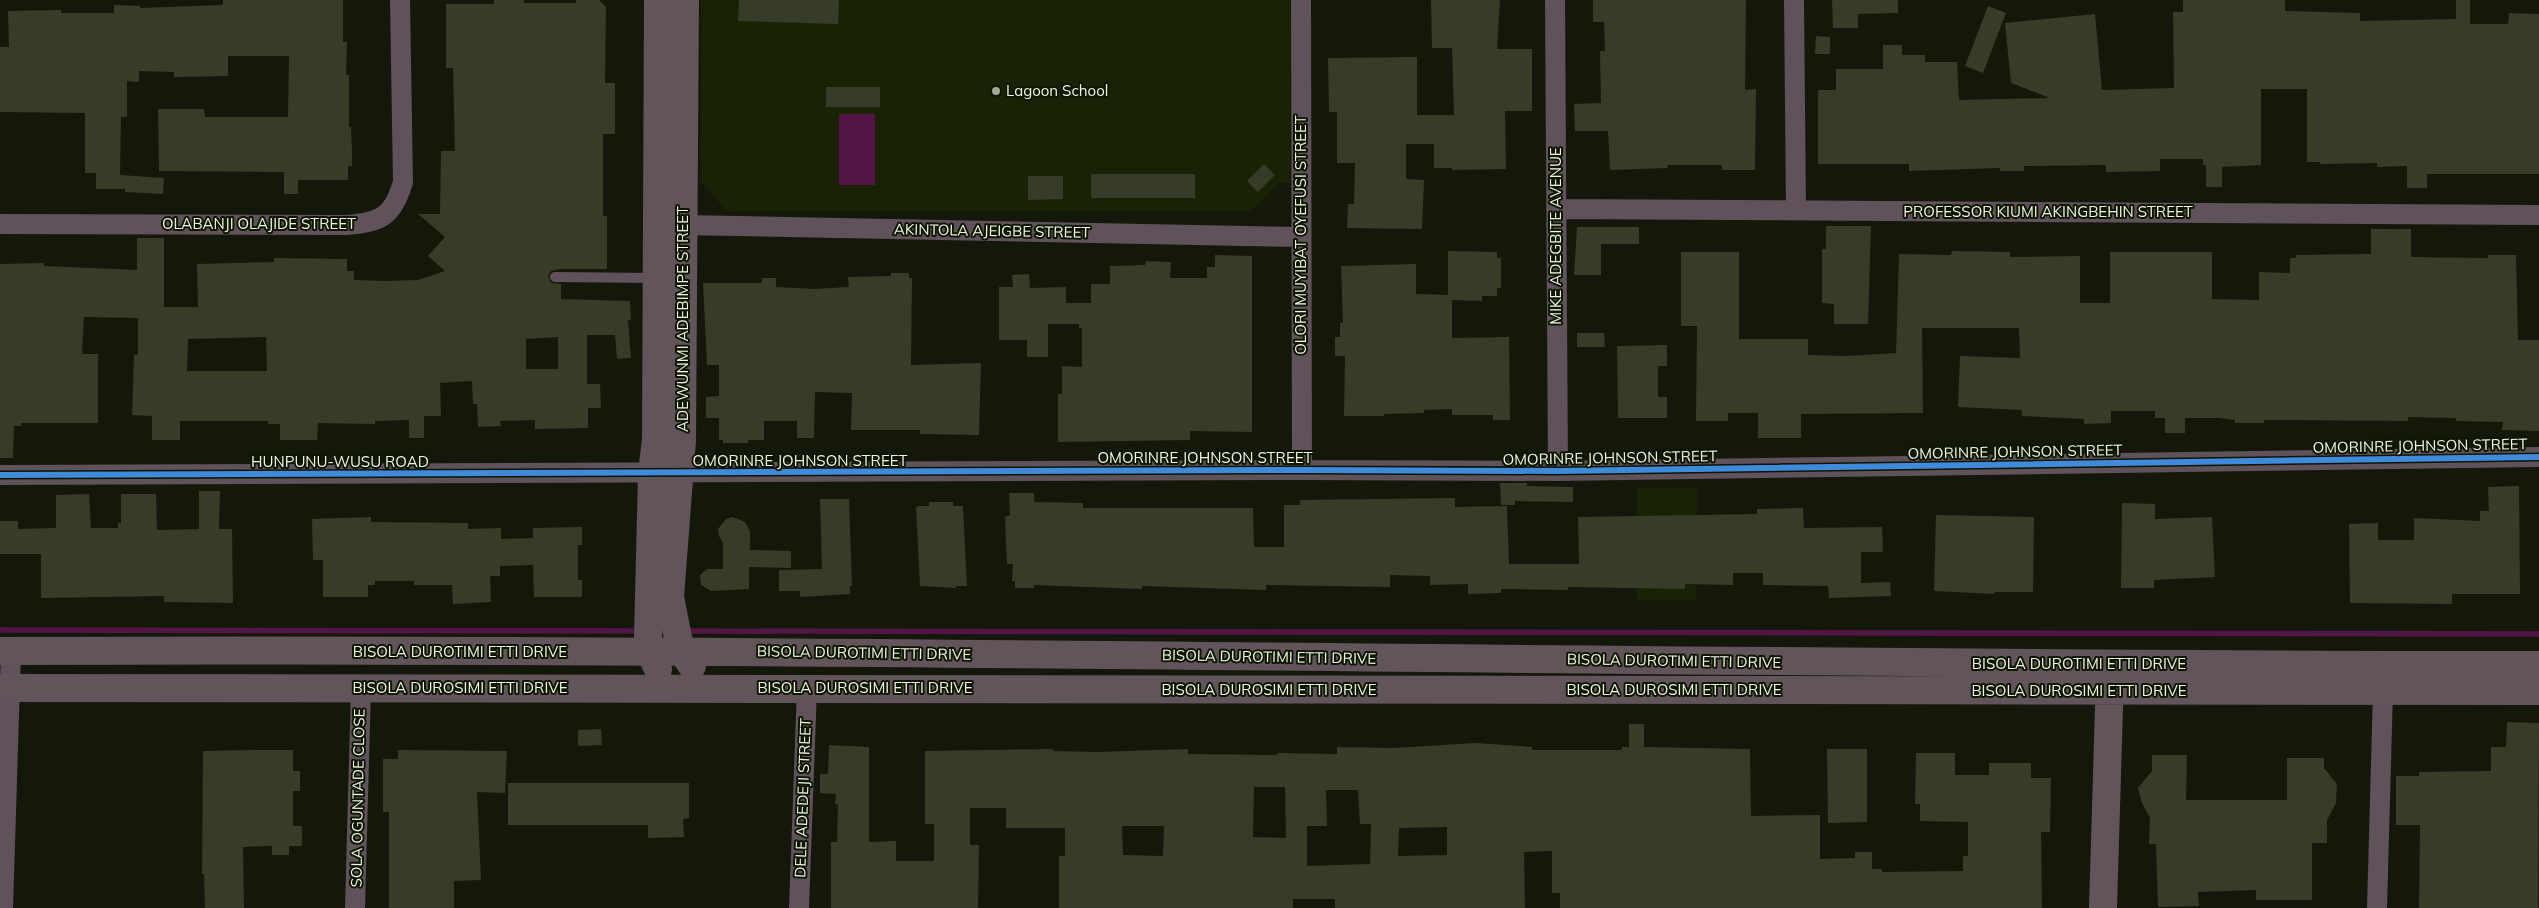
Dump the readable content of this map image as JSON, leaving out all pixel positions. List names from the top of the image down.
{
  "streets": {
    "main road": ["ADEWUNMI ADEBIMPE STREET", "BISOLA DUROTIMI ETTI DRIVE", "BISOLA DUROSIMI ETTI DRIVE"],
    "street": [
      "PROFESSOR KIUMI AKINGBEHIN STREET",
      "OLABANJI OLAJIDE STREET",
      "AKINTOLA AJEIGBE STREET",
      "OLORI MUYIBAT OYEFUSI STREET",
      "MIKE ADEGBITE AVENUE",
      "OMORINRE JOHNSON STREET",
      "HUNPUNU-WUSU ROAD",
      "SOLA OGUNTADE CLOSE",
      "DELE ADEDEJI STREET"
    ]
  },
  "crossings": [
    ["PROFESSOR KIUMI AKINGBEHIN STREET", "MIKE ADEGBITE AVENUE"],
    ["AKINTOLA AJEIGBE STREET", "OLORI MUYIBAT OYEFUSI STREET"],
    ["AKINTOLA AJEIGBE STREET", "ADEWUNMI ADEBIMPE STREET"],
    ["OLORI MUYIBAT OYEFUSI STREET", "OMORINRE JOHNSON STREET"],
    ["MIKE ADEGBITE AVENUE", "OMORINRE JOHNSON STREET"],
    ["ADEWUNMI ADEBIMPE STREET", "OMORINRE JOHNSON STREET"],
    ["ADEWUNMI ADEBIMPE STREET", "HUNPUNU-WUSU ROAD"],
    ["ADEWUNMI ADEBIMPE STREET", "BISOLA DUROTIMI ETTI DRIVE"],
    ["ADEWUNMI ADEBIMPE STREET", "BISOLA DUROSIMI ETTI DRIVE"],
    ["OMORINRE JOHNSON STREET", "HUNPUNU-WUSU ROAD"],
    ["BISOLA DUROTIMI ETTI DRIVE", "BISOLA DUROSIMI ETTI DRIVE"],
    ["BISOLA DUROSIMI ETTI DRIVE", "SOLA OGUNTADE CLOSE"],
    ["BISOLA DUROSIMI ETTI DRIVE", "DELE ADEDEJI STREET"]
  ],
  "places": ["Lagoon School"]
}
